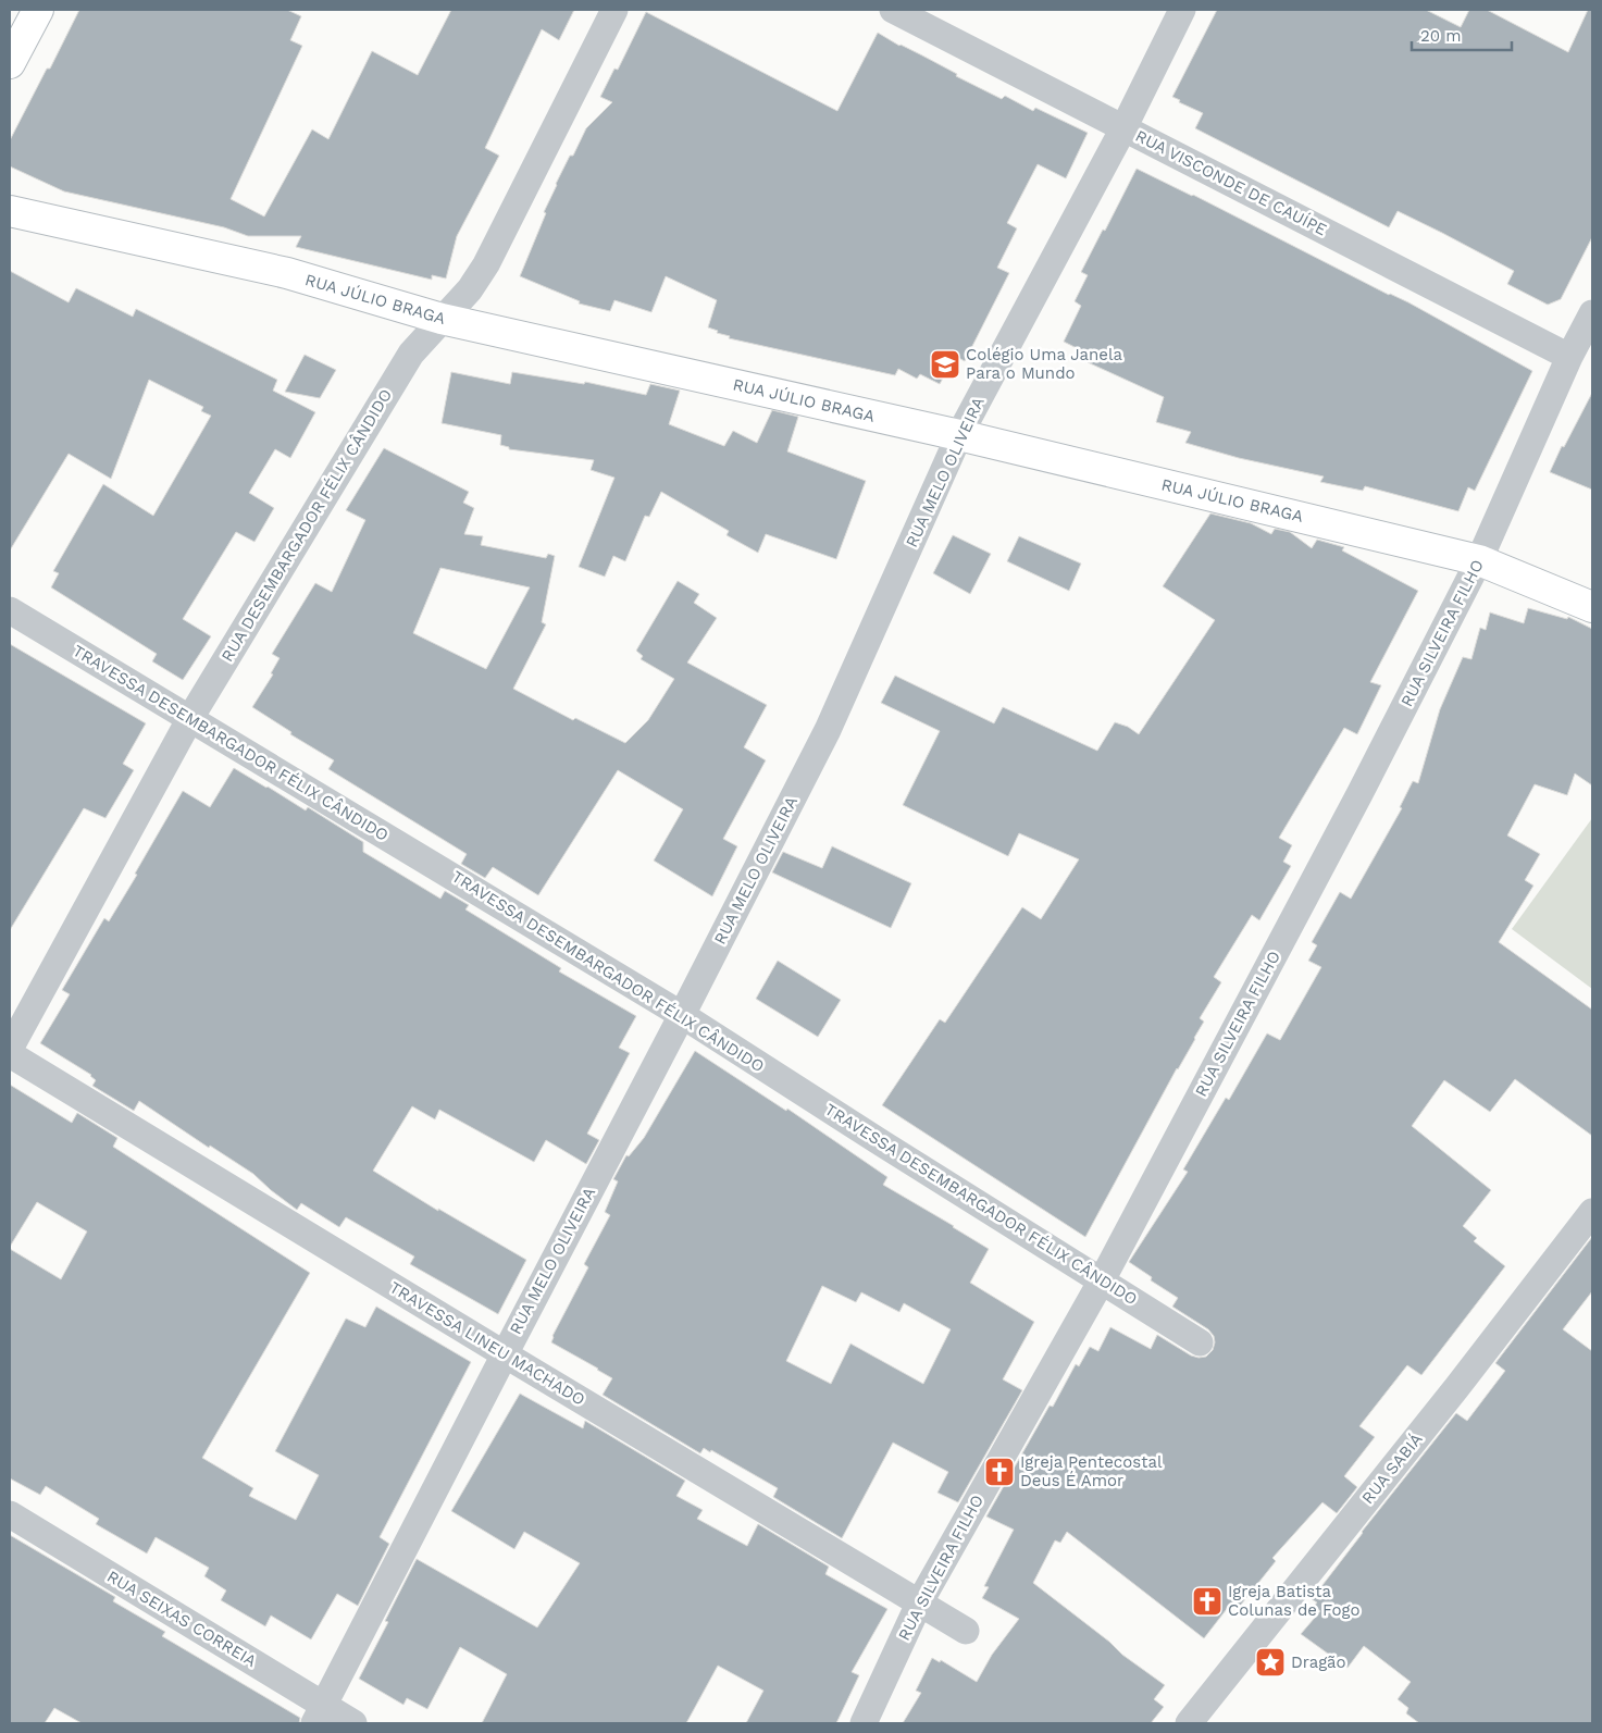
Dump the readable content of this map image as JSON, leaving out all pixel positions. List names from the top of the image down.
{
  "streets": {
    "street": [
      "RUA VISCONDE DE CAUÍPE",
      "RUA JÚLIO BRAGA",
      "RUA MELO OLIVEIRA",
      "RUA DESEMBARGADOR FÉLIX CÂNDIDO",
      "RUA SILVEIRA FILHO",
      "TRAVESSA DESEMBARGADOR FÉLIX CÂNDIDO",
      "TRAVESSA LINEU MACHADO",
      "RUA SABIÁ",
      "RUA SEIXAS CORREIA"
    ]
  },
  "crossings": [
    ["RUA VISCONDE DE CAUÍPE", "RUA MELO OLIVEIRA"],
    ["RUA VISCONDE DE CAUÍPE", "RUA SILVEIRA FILHO"],
    ["RUA JÚLIO BRAGA", "RUA MELO OLIVEIRA"],
    ["RUA JÚLIO BRAGA", "RUA DESEMBARGADOR FÉLIX CÂNDIDO"],
    ["RUA JÚLIO BRAGA", "RUA SILVEIRA FILHO"],
    ["RUA MELO OLIVEIRA", "TRAVESSA DESEMBARGADOR FÉLIX CÂNDIDO"],
    ["RUA MELO OLIVEIRA", "TRAVESSA LINEU MACHADO"],
    ["RUA MELO OLIVEIRA", "RUA SEIXAS CORREIA"],
    ["RUA DESEMBARGADOR FÉLIX CÂNDIDO", "TRAVESSA DESEMBARGADOR FÉLIX CÂNDIDO"],
    ["RUA SILVEIRA FILHO", "TRAVESSA DESEMBARGADOR FÉLIX CÂNDIDO"],
    ["RUA SILVEIRA FILHO", "TRAVESSA LINEU MACHADO"]
  ],
  "places": {
    "school or university": ["Colégio Uma Janela Para o Mundo"],
    "church": ["Igreja Pentecostal Deus É Amor", "Igreja Batista Colunas de Fogo"],
    "place": ["Dragão"]
  },
  "scale_bar": "20 m"
}
